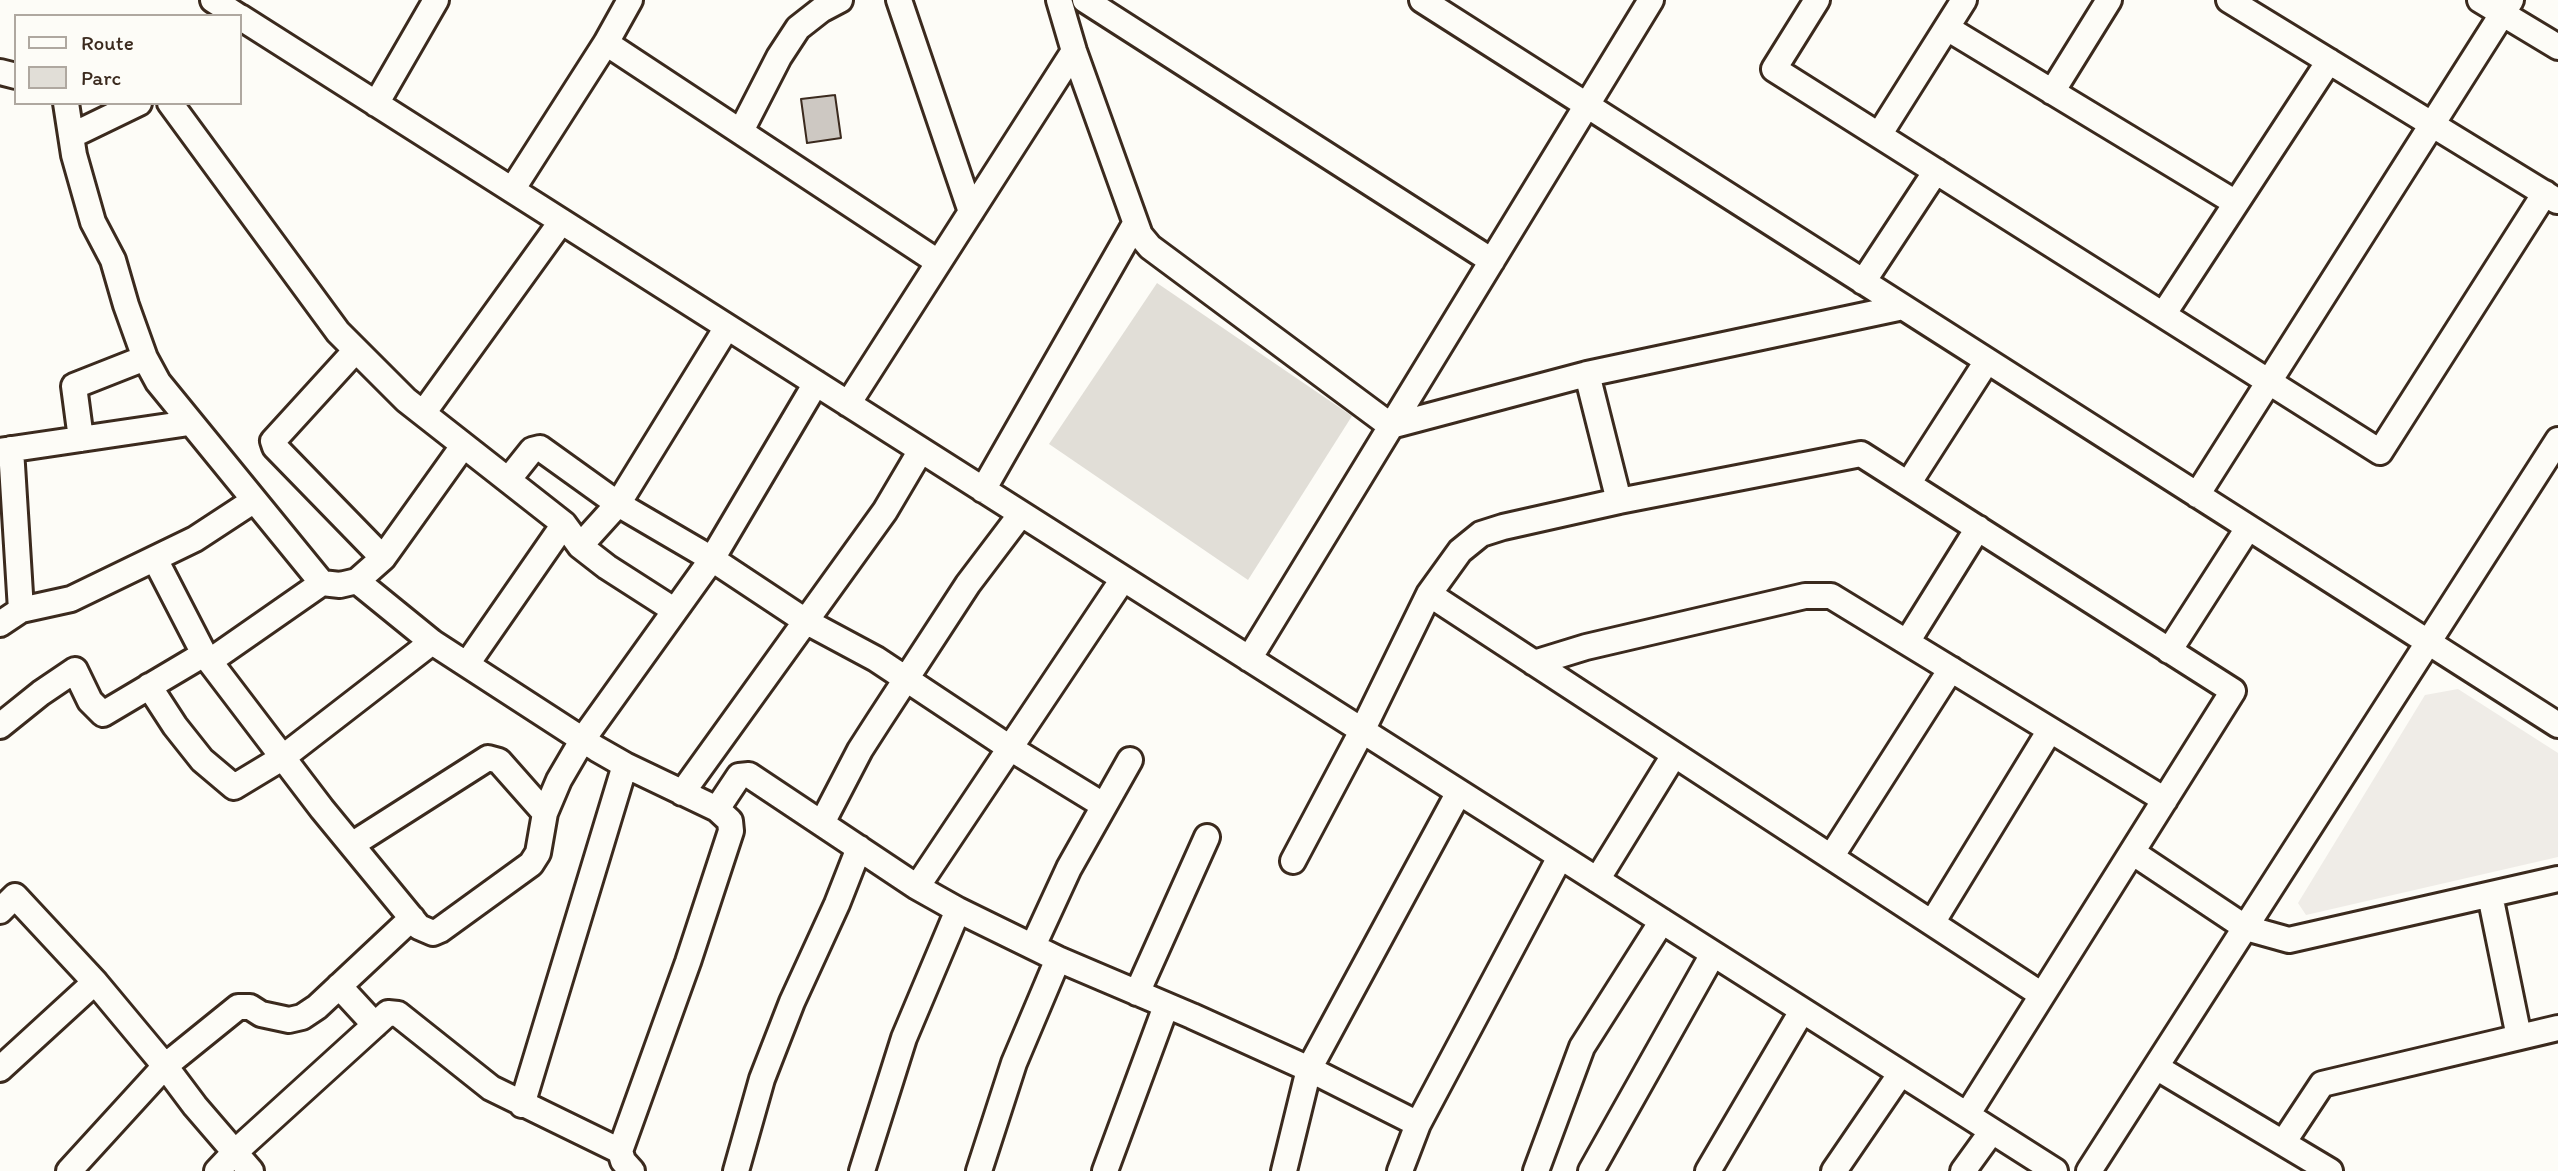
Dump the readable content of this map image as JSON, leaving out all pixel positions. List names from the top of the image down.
{
  "legend": ["Route", "Parc"]
}
